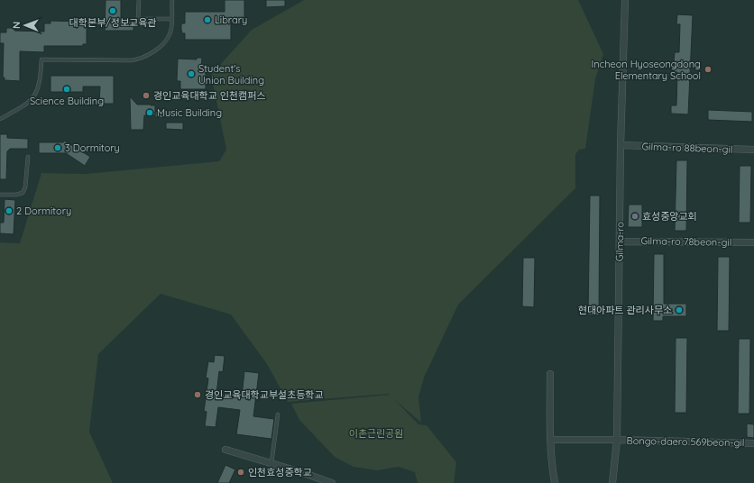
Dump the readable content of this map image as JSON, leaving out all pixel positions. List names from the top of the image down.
{
  "streets": {
    "street": [
      "Gilma-ro 88beon-gil",
      "Gilma-ro",
      "Gilma-ro 78beon-gil",
      "Bongo-daero 569beon-gil"
    ]
  },
  "crossings": [
    ["Gilma-ro 88beon-gil", "Gilma-ro"],
    ["Gilma-ro", "Gilma-ro 78beon-gil"],
    ["Gilma-ro", "Bongo-daero 569beon-gil"]
  ],
  "parks": ["이촌근린공원"],
  "places": [
    "대학본부/정보교육관",
    "Library",
    "Incheon Hyoseongdong Elementary School",
    "Student's Union Building",
    "Science Building",
    "경인교육대학교 인천캠퍼스",
    "Music Building",
    "3 Dormitory",
    "2 Dormitory",
    "효성중앙교회",
    "현대아파트 관리사무소",
    "경인교육대학교부설초등학교",
    "인천효성중학교"
  ],
  "north": "left"
}
